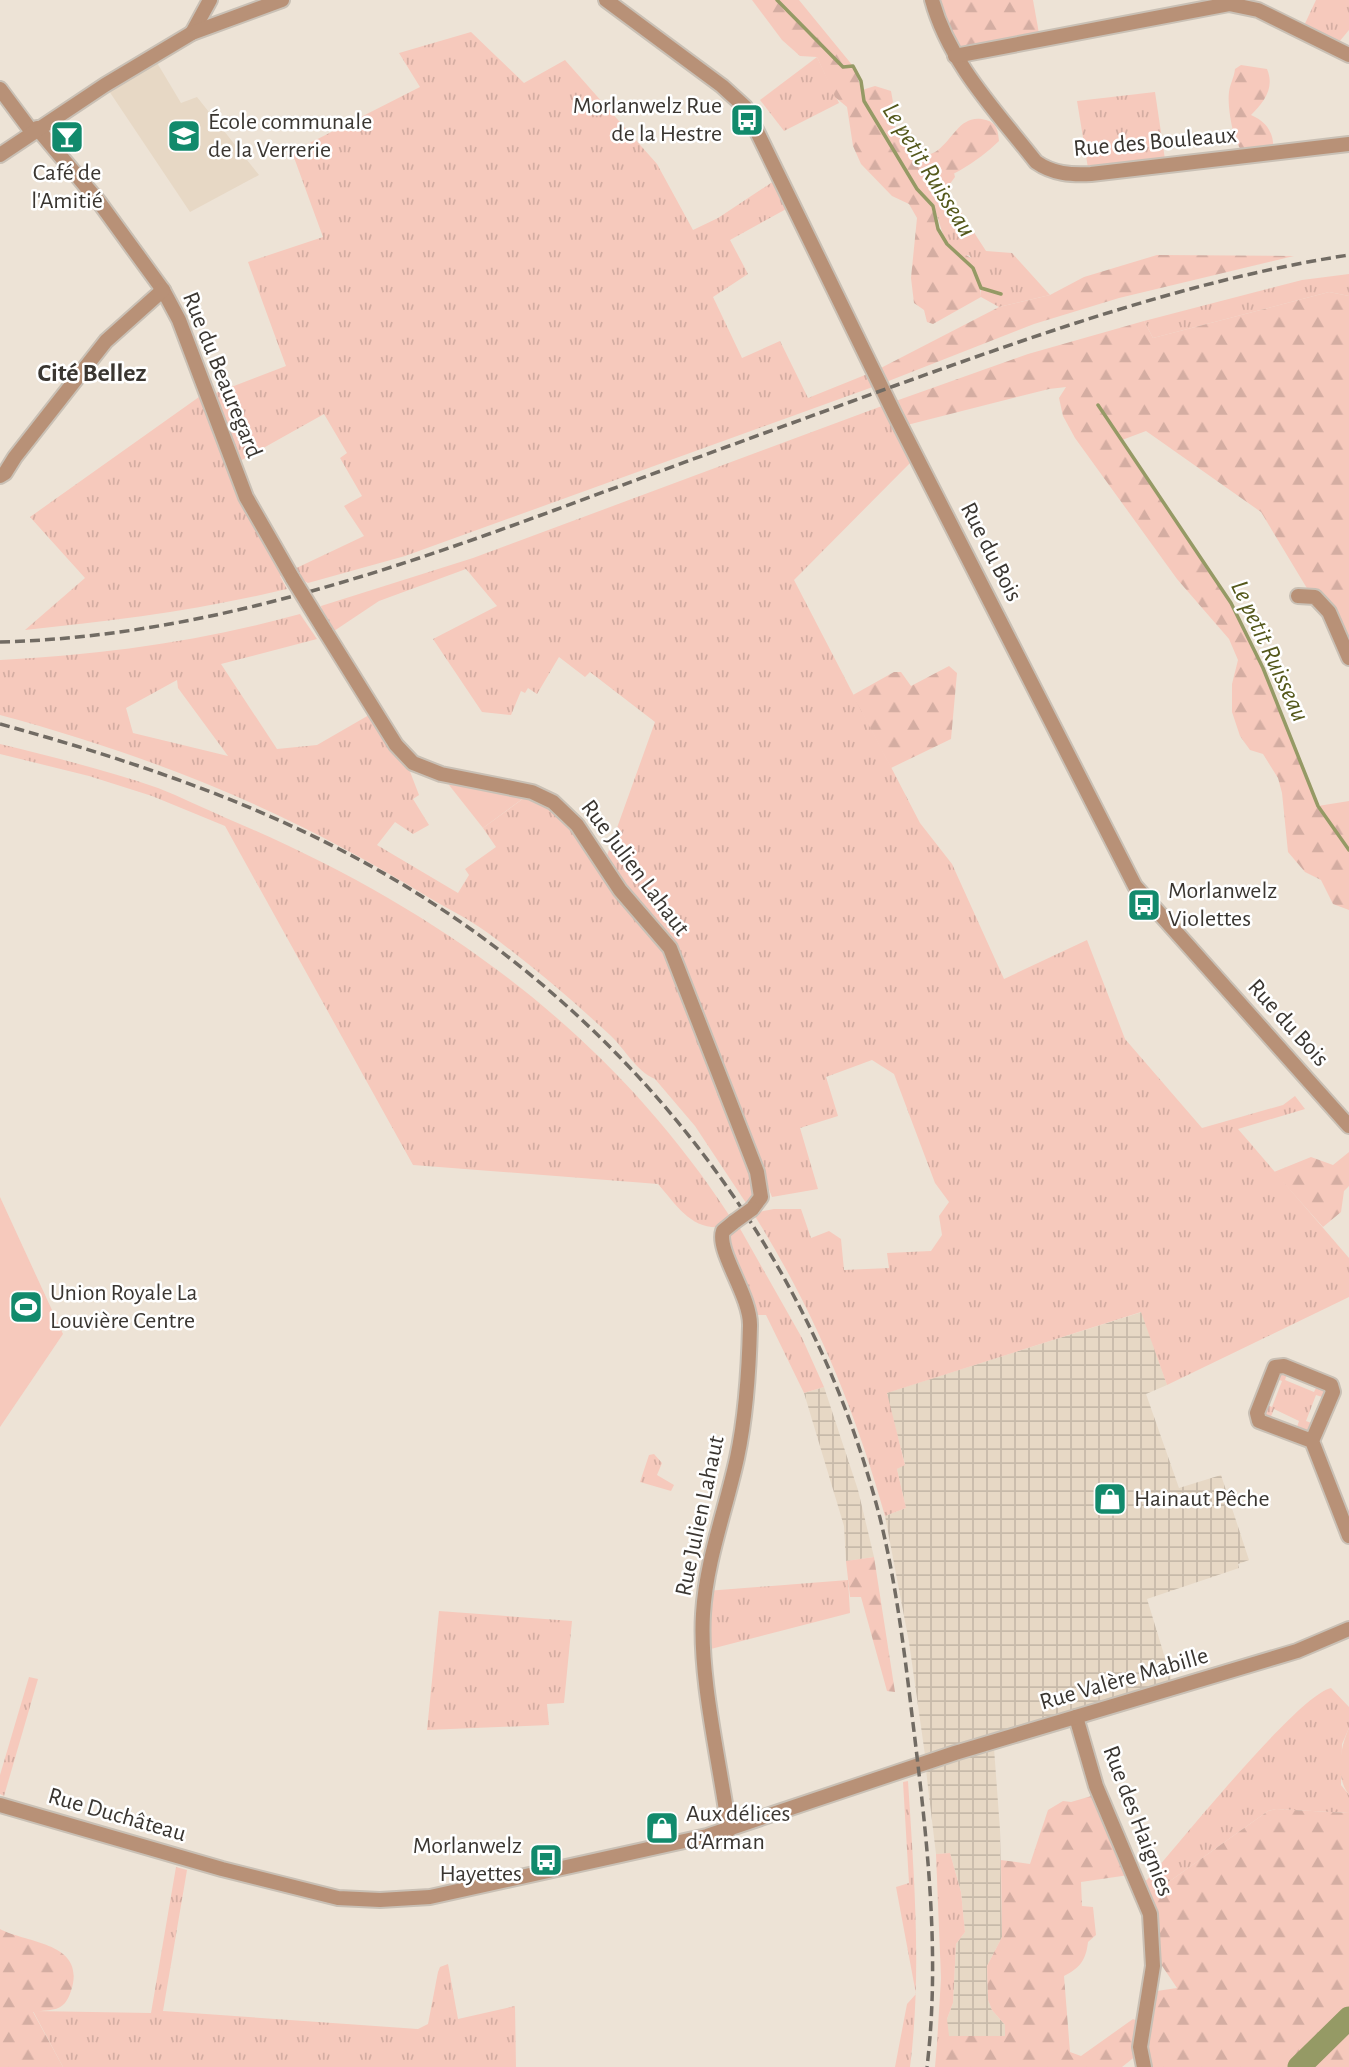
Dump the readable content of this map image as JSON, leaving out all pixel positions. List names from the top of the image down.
{
  "streets": {
    "street": [
      "Rue des Bouleaux",
      "Rue du Beauregard",
      "Rue du Bois",
      "Rue Julien Lahaut",
      "Rue Valère Mabille",
      "Rue Duchâteau",
      "Rue des Haignies"
    ]
  },
  "crossings": [
    ["Rue du Beauregard", "Rue Julien Lahaut"],
    ["Rue Julien Lahaut", "Rue Valère Mabille"],
    ["Rue Julien Lahaut", "Rue Duchâteau"],
    ["Rue Valère Mabille", "Rue Duchâteau"],
    ["Rue Valère Mabille", "Rue des Haignies"]
  ],
  "districts": ["Cité Bellez"],
  "water": ["Le petit Ruisseau"],
  "places": {
    "bus stop": ["Morlanwelz Rue de la Hestre", "Morlanwelz Violettes", "Morlanwelz Hayettes"],
    "school or university": ["École communale de la Verrerie"],
    "bar": ["Café de l'Amitié"],
    "sports": ["Union Royale La Louvière Centre"],
    "shop": ["Hainaut Pêche", "Aux délices d'Arman"]
  }
}
